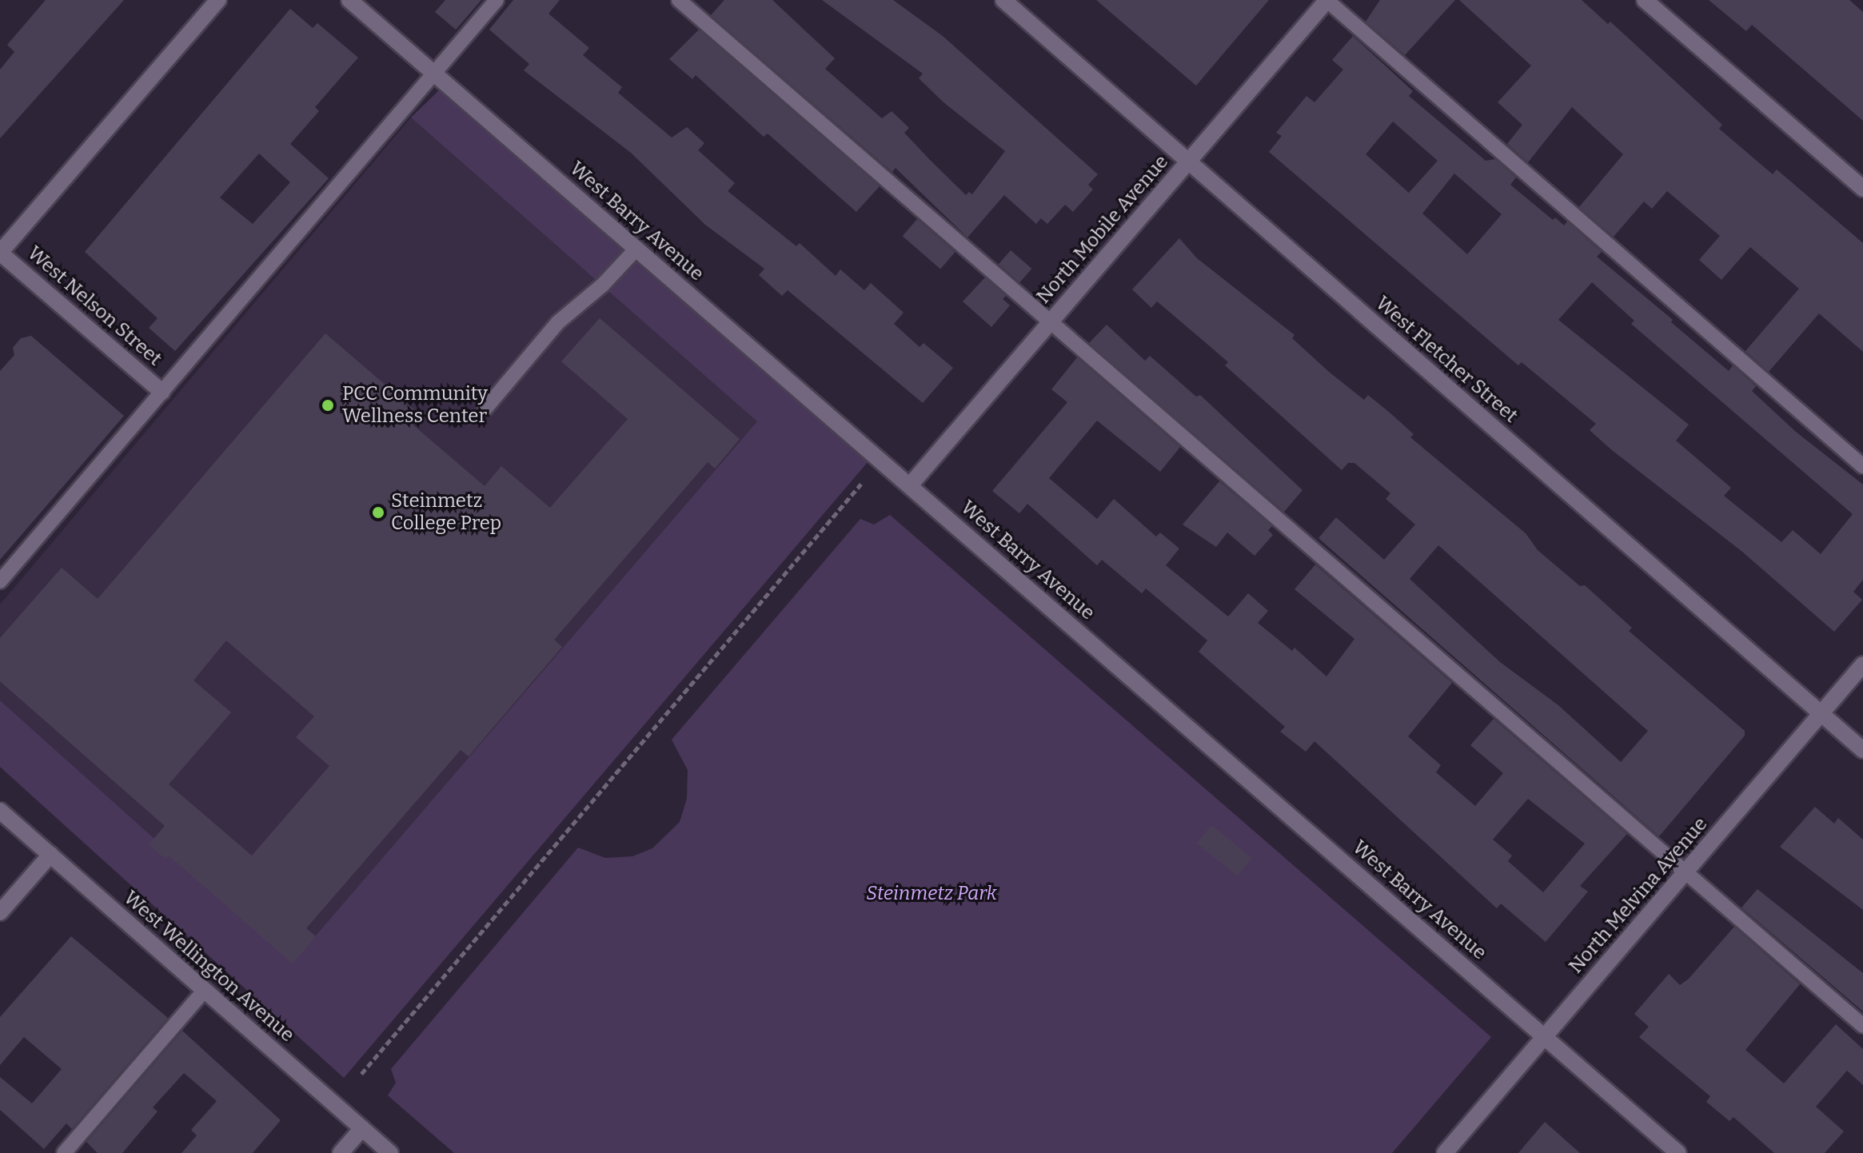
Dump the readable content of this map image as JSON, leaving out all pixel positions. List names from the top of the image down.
{
  "streets": {
    "street": [
      "West Barry Avenue",
      "North Mobile Avenue",
      "West Nelson Street",
      "West Fletcher Street",
      "North Melvina Avenue",
      "West Wellington Avenue"
    ]
  },
  "crossings": [
    ["West Barry Avenue", "North Mobile Avenue"],
    ["West Barry Avenue", "North Melvina Avenue"],
    ["North Mobile Avenue", "West Fletcher Street"],
    ["West Fletcher Street", "North Melvina Avenue"]
  ],
  "parks": ["Steinmetz Park"],
  "places": ["PCC Community Wellness Center", "Steinmetz College Prep"]
}
